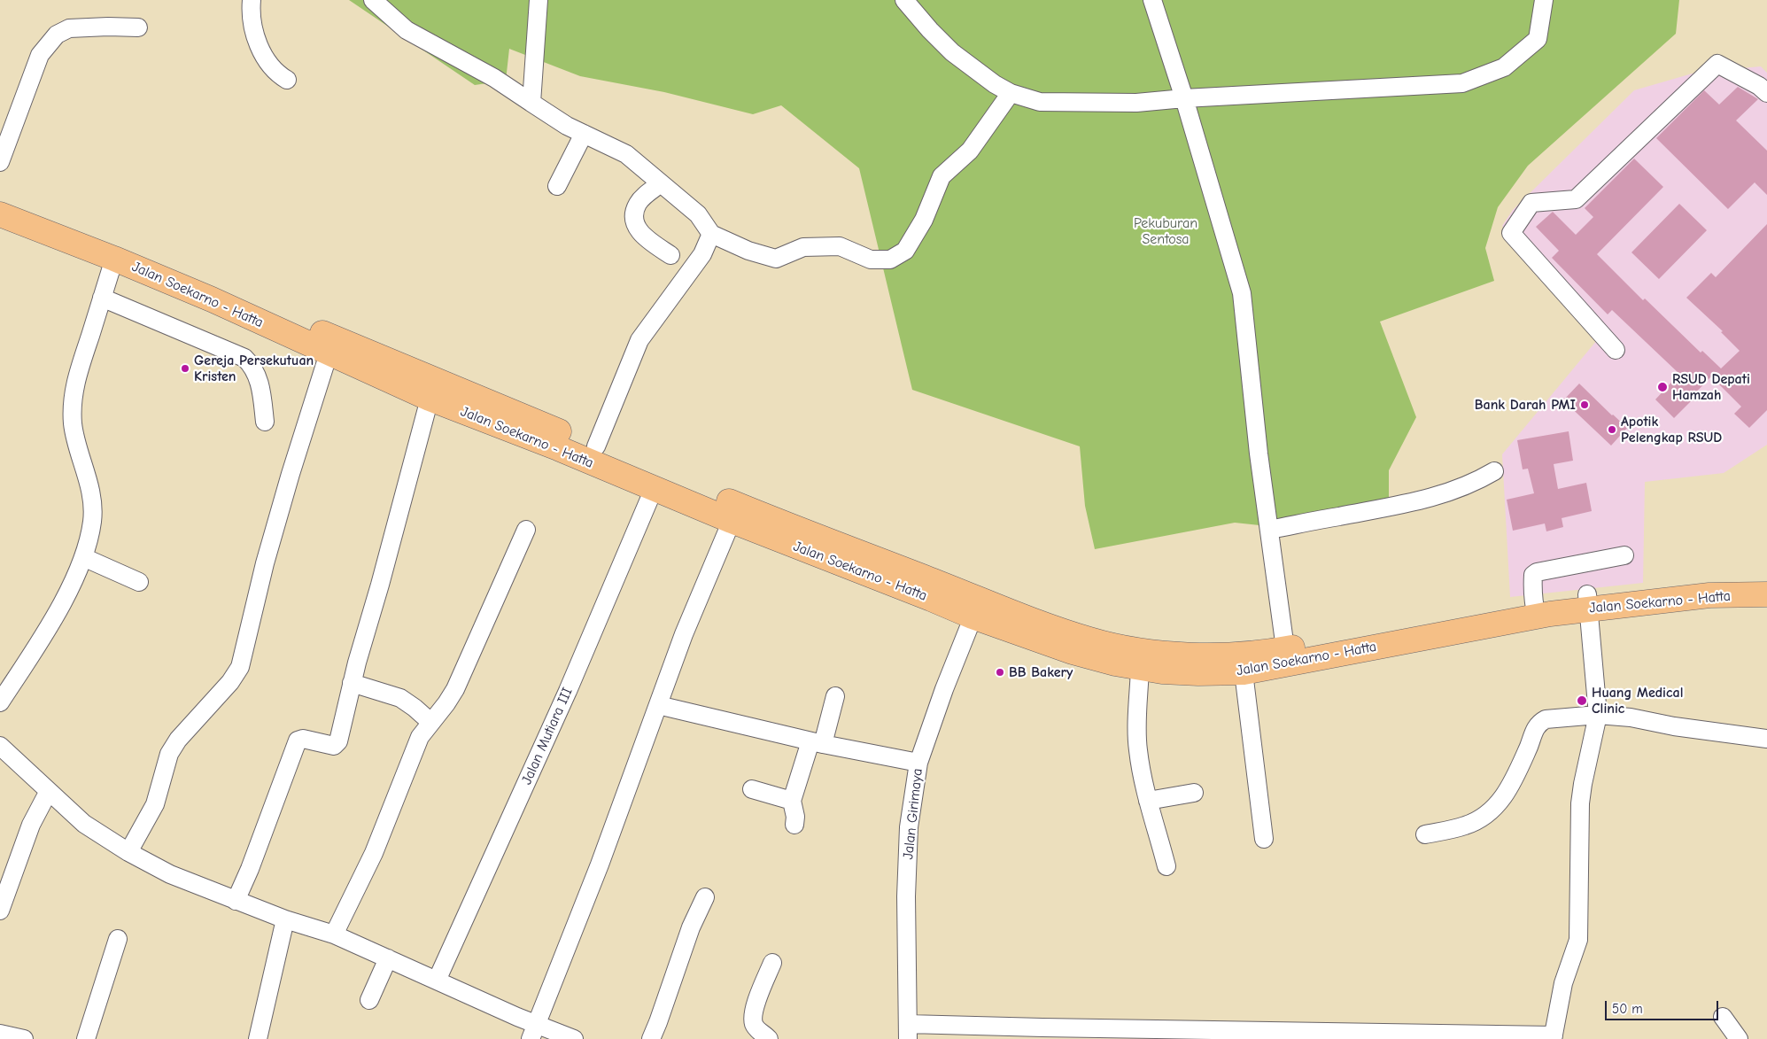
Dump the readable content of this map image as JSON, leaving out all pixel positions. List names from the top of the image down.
{
  "streets": {
    "highway": ["Jalan Soekarno - Hatta"],
    "street": ["Jalan Mutiara III", "Jalan Girimaya"]
  },
  "crossings": [
    ["Jalan Soekarno - Hatta", "Jalan Mutiara III"],
    ["Jalan Soekarno - Hatta", "Jalan Girimaya"]
  ],
  "parks": ["Pekuburan Sentosa"],
  "places": [
    "Gereja Persekutuan Kristen",
    "RSUD Depati Hamzah",
    "Bank Darah PMI",
    "Apotik Pelengkap RSUD",
    "BB Bakery",
    "Huang Medical Clinic"
  ],
  "scale_bar": "50 m"
}
